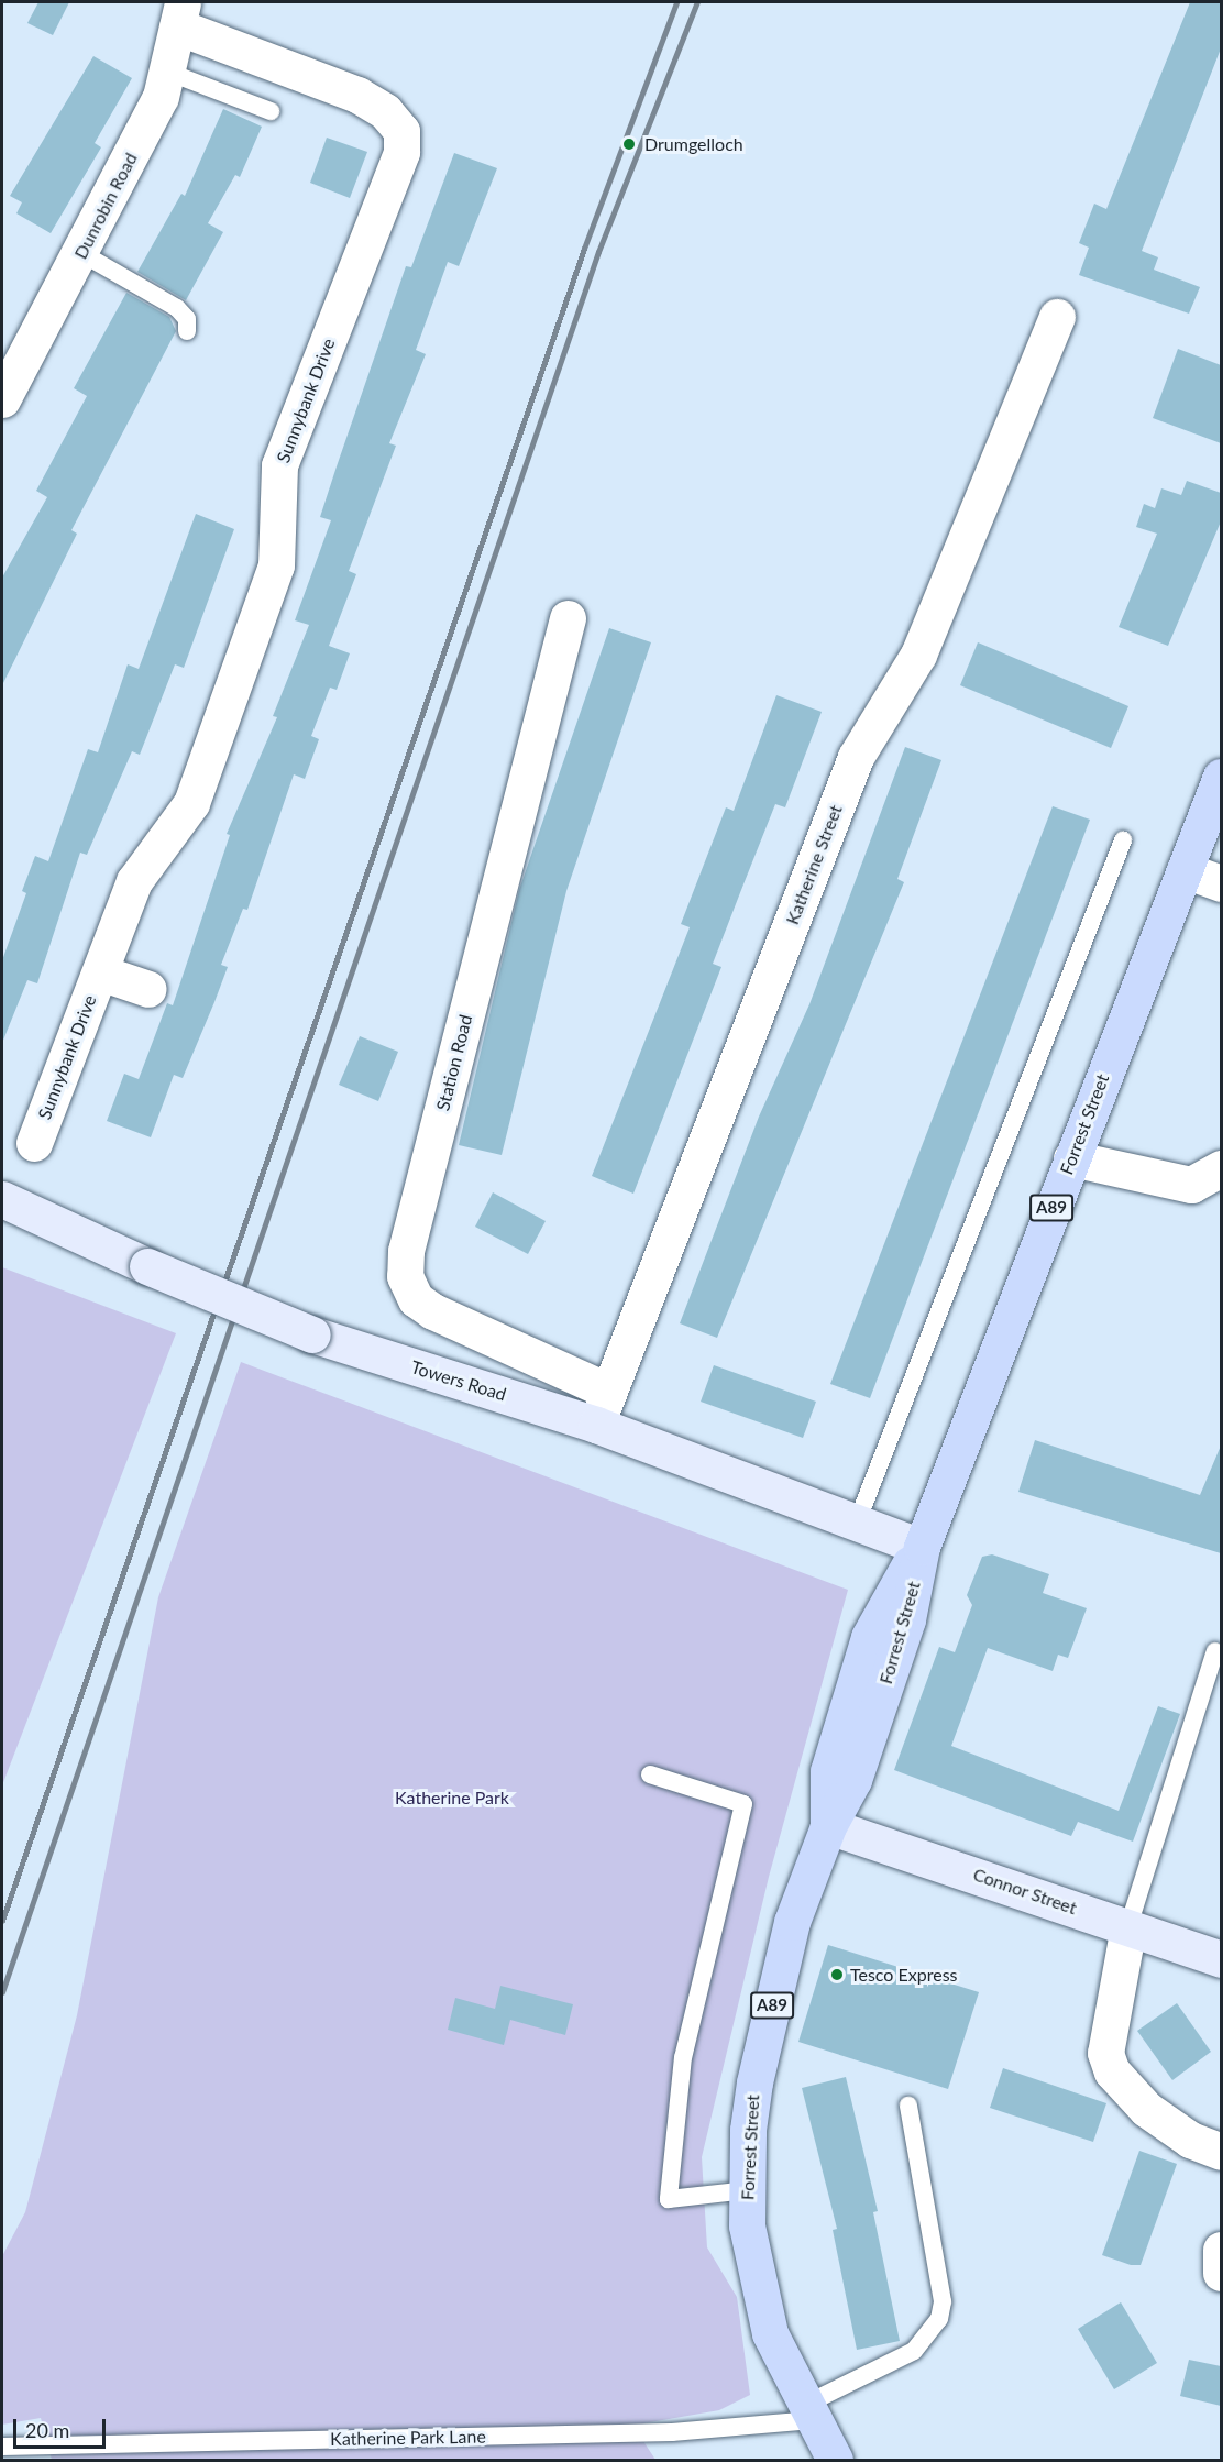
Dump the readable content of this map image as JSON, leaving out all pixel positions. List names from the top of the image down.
{
  "streets": {
    "main road": [
      "Forrest Street",
      "A89",
      "Towers Road",
      "Connor Street"
    ],
    "street": [
      "Dunrobin Road",
      "Sunnybank Drive",
      "Katherine Street",
      "Station Road"
    ],
    "lane": ["Katherine Park Lane"]
  },
  "crossings": [
    ["Dunrobin Road", "Sunnybank Drive"],
    ["Katherine Street", "Station Road"],
    ["Katherine Street", "Towers Road"],
    ["Forrest Street", "Towers Road"],
    ["Forrest Street", "Connor Street"],
    ["Forrest Street", "Katherine Park Lane"]
  ],
  "parks": ["Katherine Park"],
  "places": ["Drumgelloch", "Tesco Express"],
  "scale_bar": "20 m"
}
